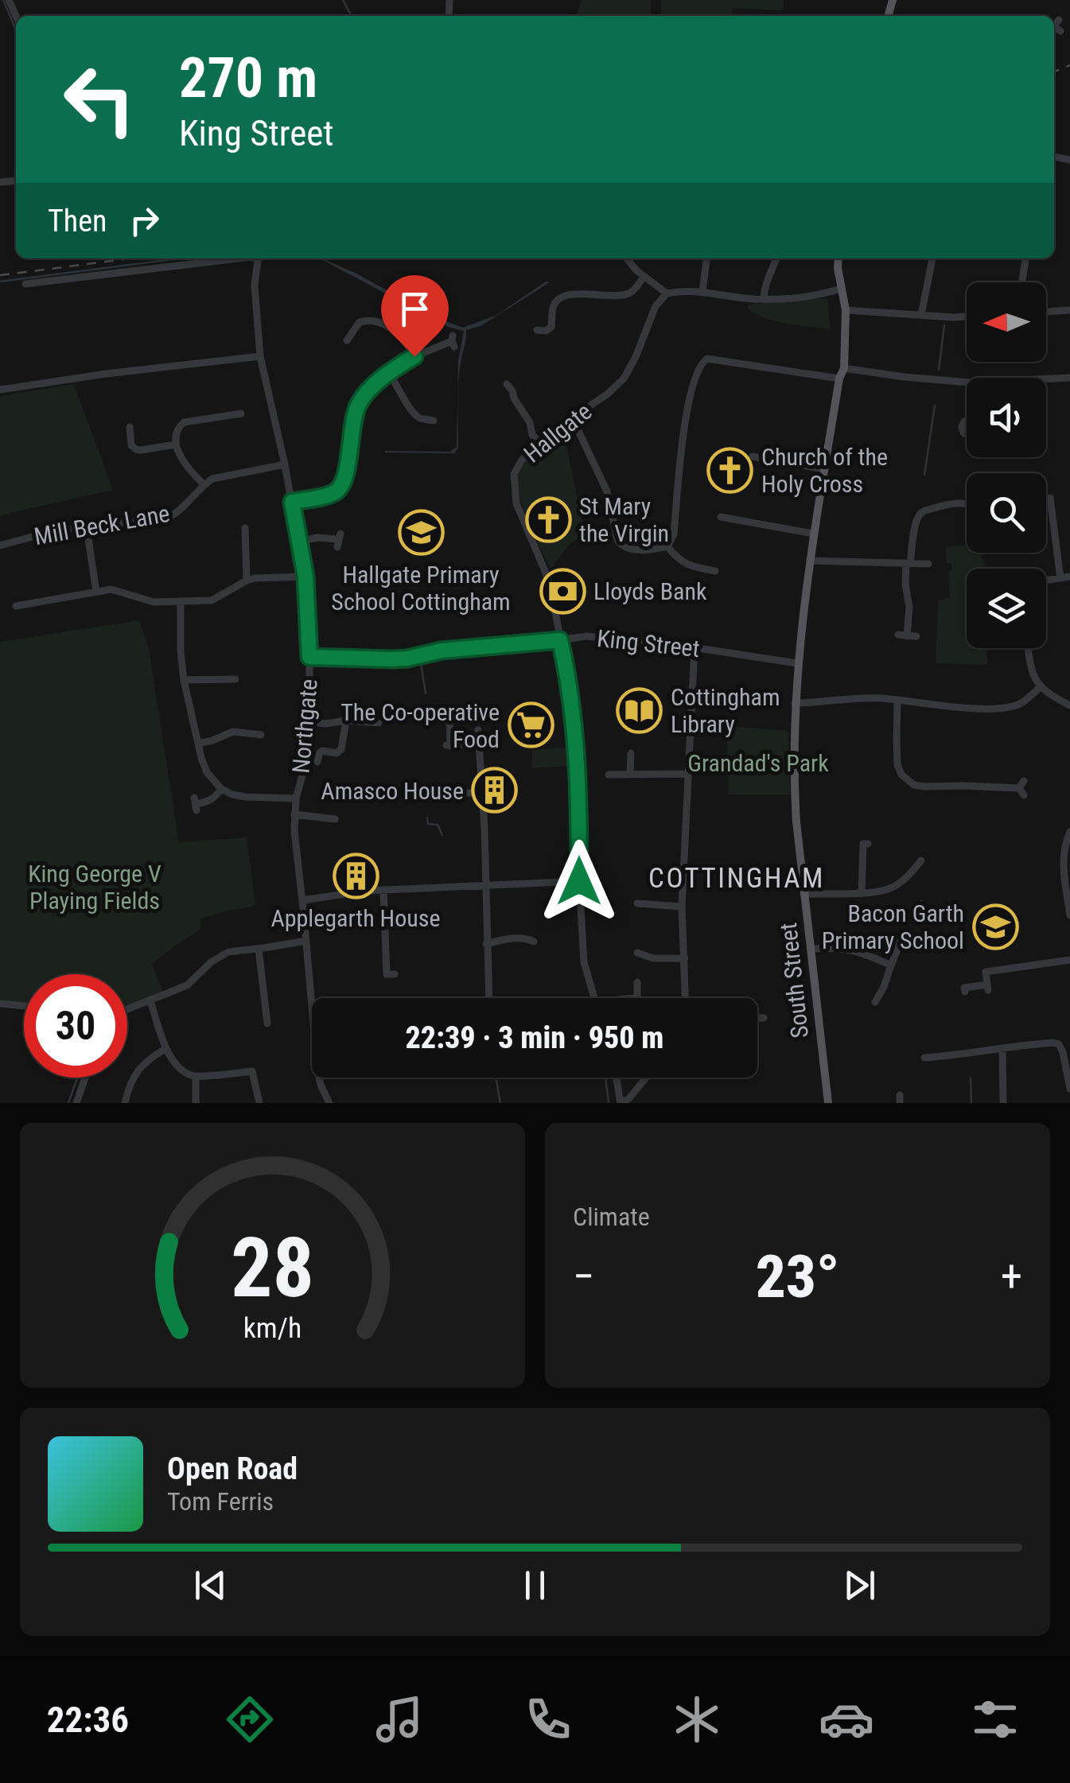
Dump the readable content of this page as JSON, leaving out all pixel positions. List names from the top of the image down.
{
  "streets": {
    "main road": ["South Street"],
    "street": [
      "Hallgate",
      "Mill Beck Lane",
      "King Street",
      "Northgate"
    ]
  },
  "crossings": [
    ["Hallgate", "King Street"],
    ["Mill Beck Lane", "Northgate"],
    ["King Street", "Northgate"],
    ["King Street", "South Street"]
  ],
  "districts": ["COTTINGHAM"],
  "parks": ["Grandad's Park", "King George V Playing Fields"],
  "places": {
    "church": ["Church of the Holy Cross", "St Mary the Virgin"],
    "school or university": ["Hallgate Primary School Cottingham", "Bacon Garth Primary School"],
    "bank": ["Lloyds Bank"],
    "library": ["Cottingham Library"],
    "supermarket": ["The Co-operative Food"],
    "building": ["Amasco House", "Applegarth House"]
  },
  "north": "left",
  "page": {
    "turn": ["270 m", "King Street"],
    "then": "Then",
    "limit": "30",
    "trip": "22:39 · 3 min · 950 m",
    "tile": "Climate",
    "heat": ["−", "23°", "+"],
    "song": ["Open Road", "Tom Ferris"],
    "tabs": "22:36",
    "gauge": ["28", "km/h"]
  }
}
